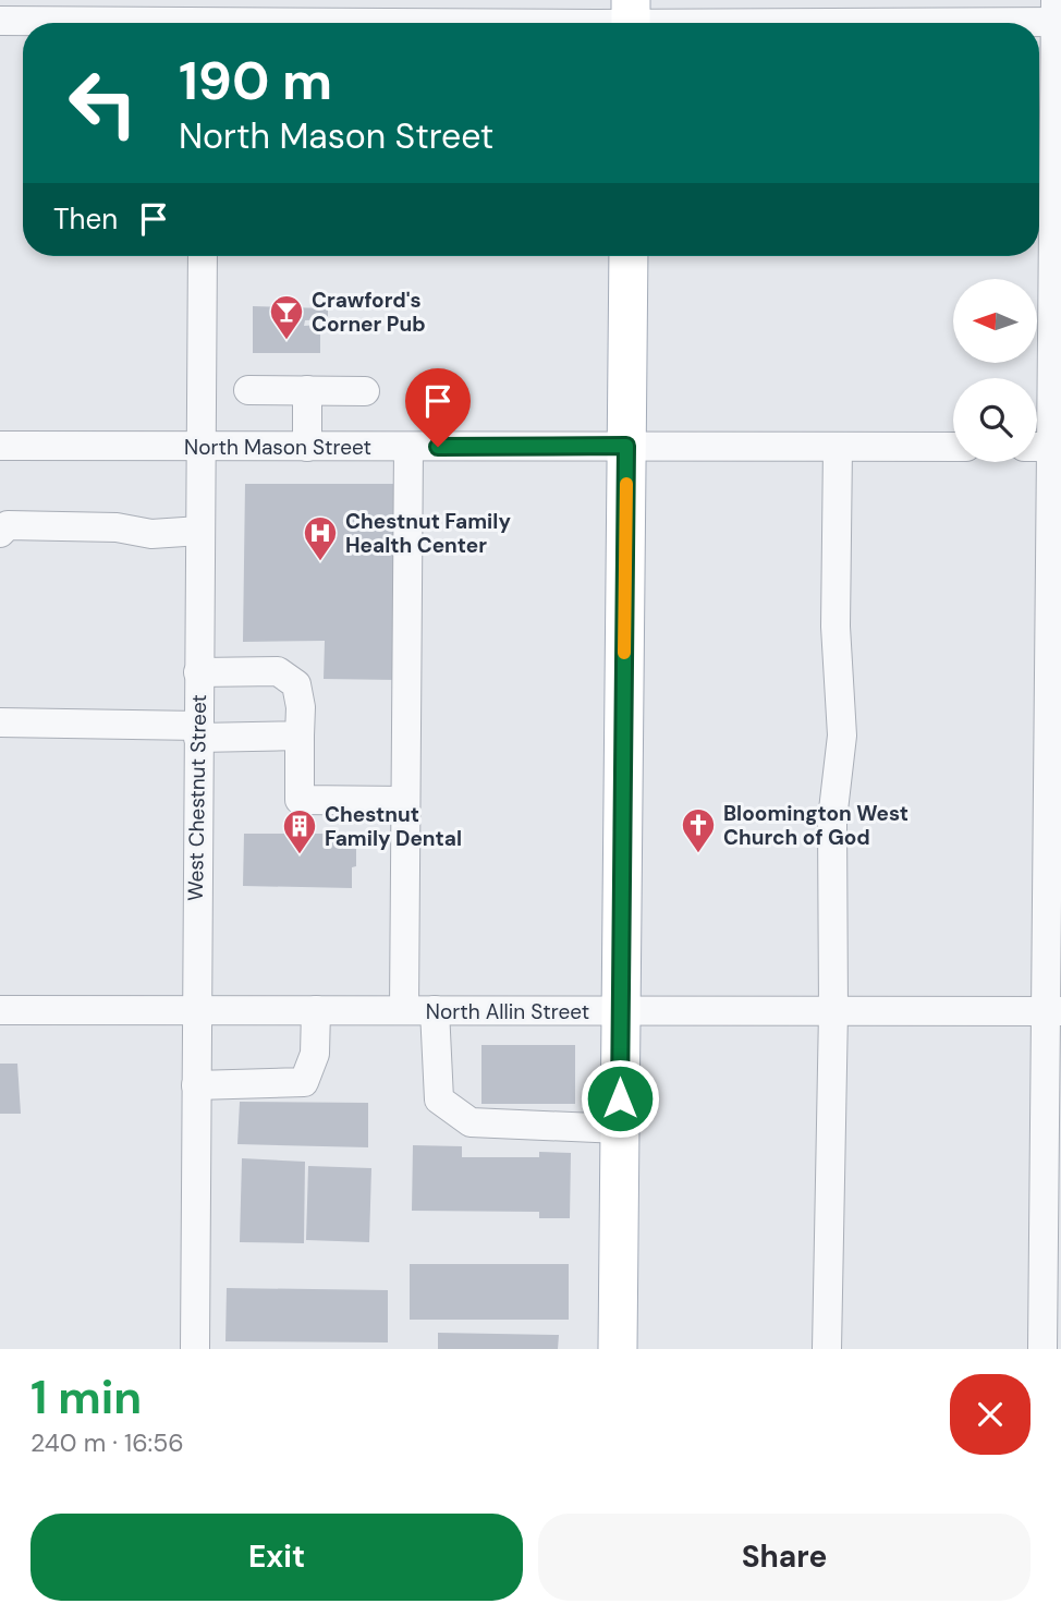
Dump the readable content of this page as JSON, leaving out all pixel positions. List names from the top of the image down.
{
  "streets": {
    "street": ["North Mason Street", "West Chestnut Street", "North Allin Street"]
  },
  "crossings": [
    ["North Mason Street", "West Chestnut Street"],
    ["West Chestnut Street", "North Allin Street"]
  ],
  "places": {
    "bar": ["Crawford's Corner Pub"],
    "hospital": ["Chestnut Family Health Center"],
    "church": ["Bloomington West Church of God"],
    "building": ["Chestnut Family Dental"]
  },
  "north": "left",
  "page": {
    "turn": ["190 m", "North Mason Street"],
    "then": "Then",
    "heading": ["1 min", "240 m · 16:56"],
    "buttons": ["Exit", "Share"]
  }
}
